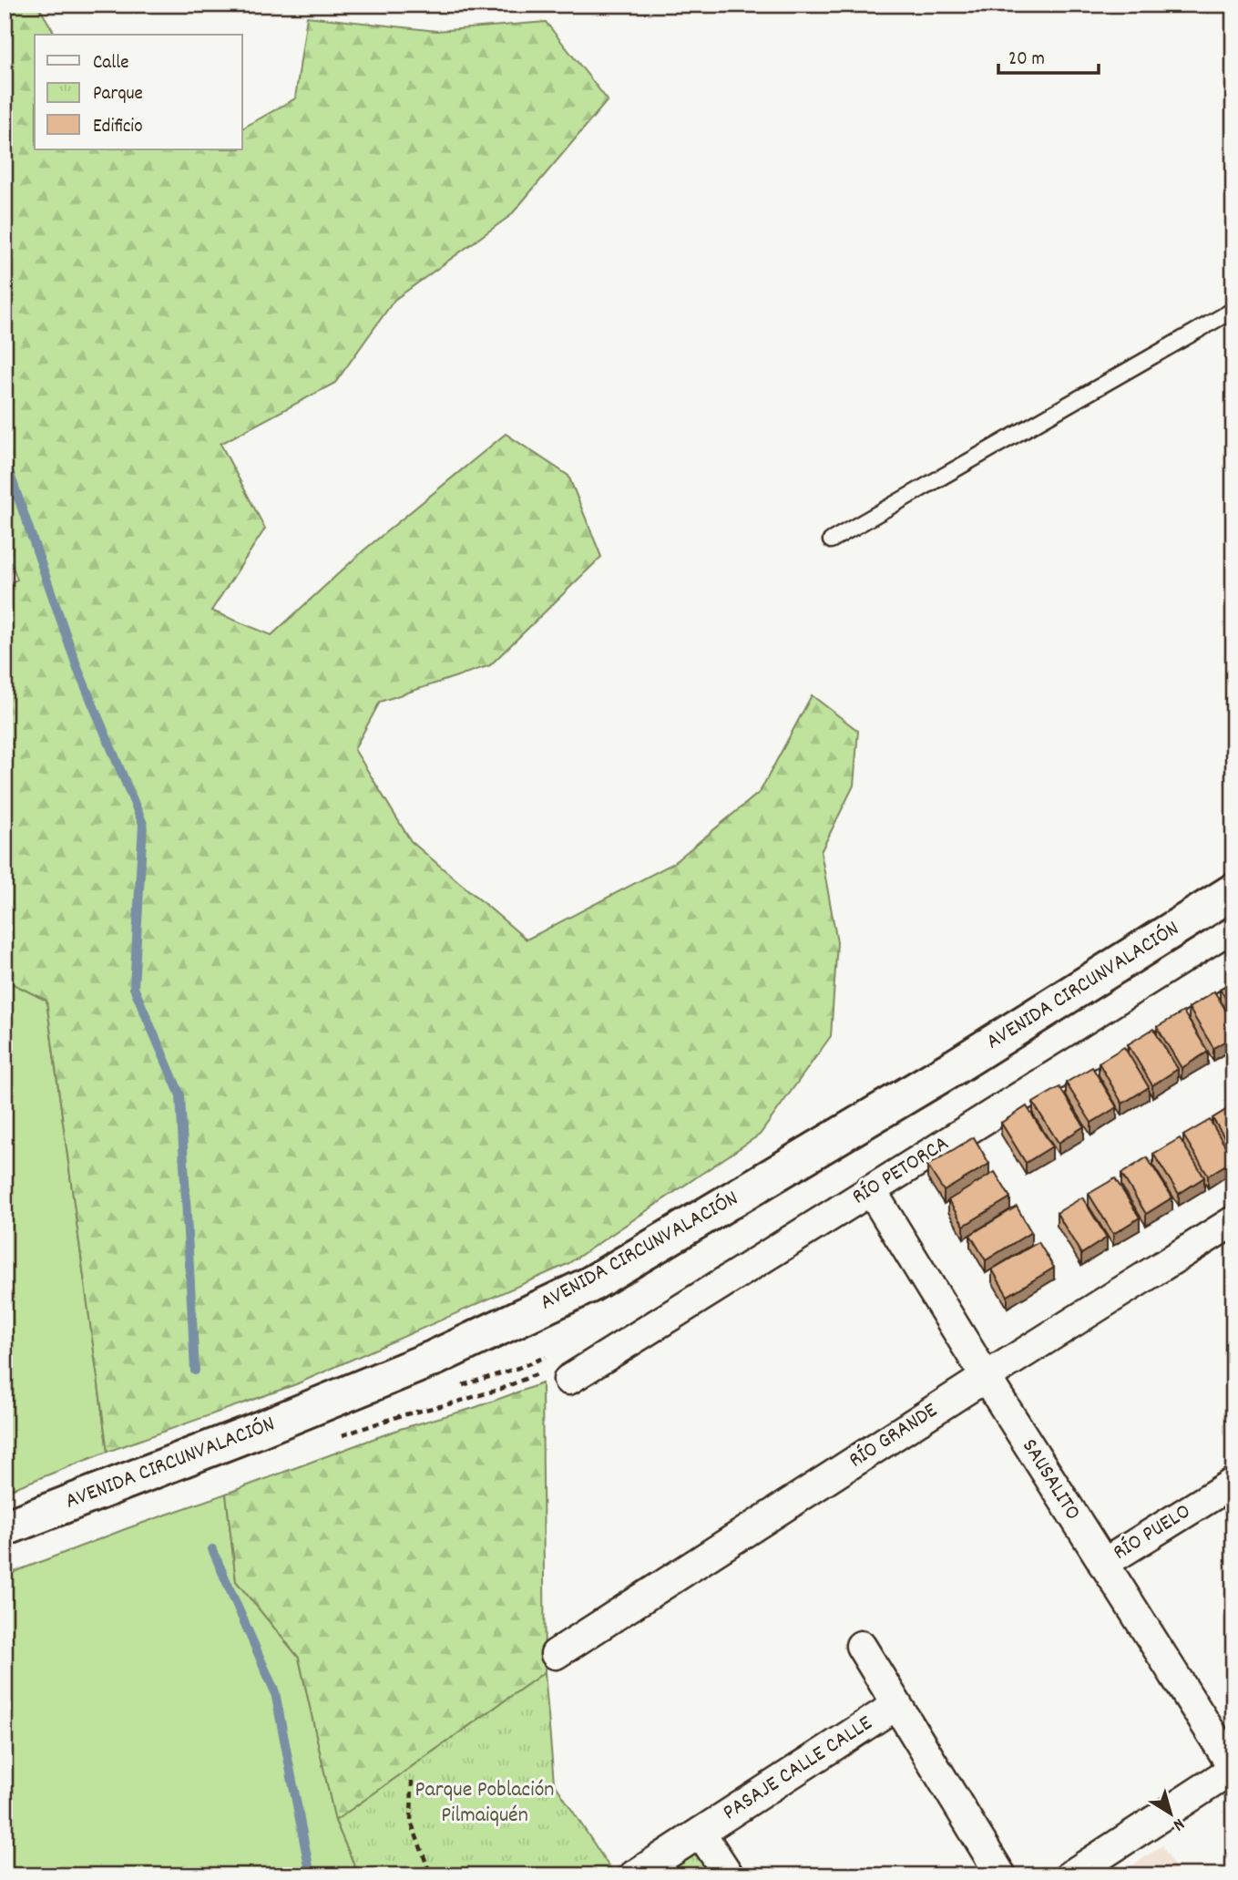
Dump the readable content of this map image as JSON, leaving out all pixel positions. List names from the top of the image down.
{
  "streets": {
    "main road": ["AVENIDA CIRCUNVALACIÓN"],
    "street": [
      "RÍO PETORCA",
      "RÍO GRANDE",
      "SAUSALITO",
      "RÍO PUELO",
      "PASAJE CALLE CALLE"
    ]
  },
  "crossings": [
    ["RÍO PETORCA", "SAUSALITO"],
    ["RÍO GRANDE", "SAUSALITO"],
    ["SAUSALITO", "RÍO PUELO"]
  ],
  "parks": ["Parque Población Pilmaiquén"],
  "legend": ["Calle", "Parque", "Edificio"],
  "scale_bar": "20 m",
  "north": "bottom right"
}
